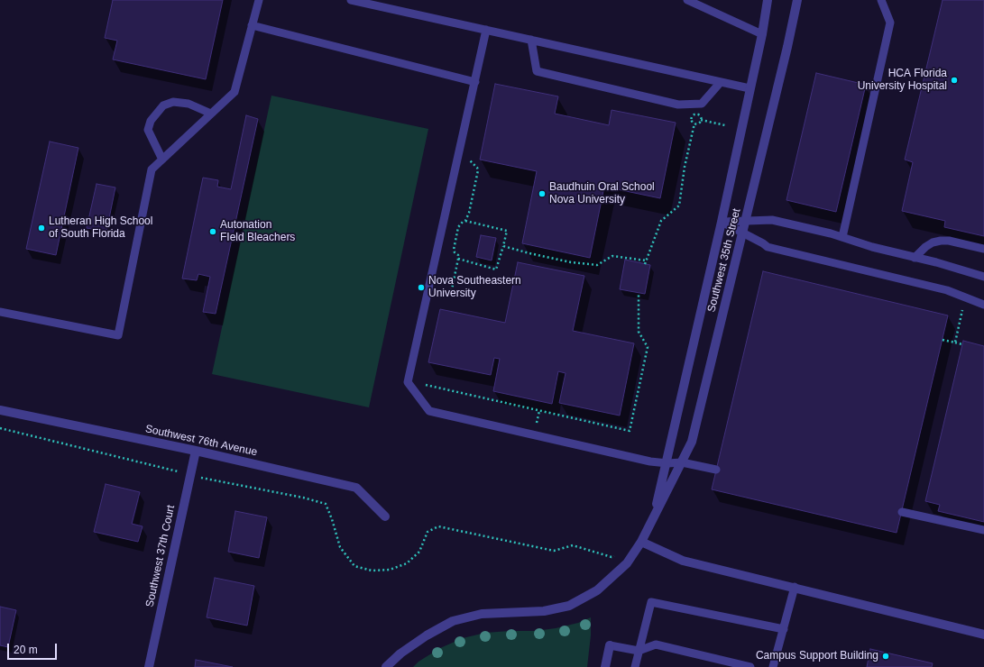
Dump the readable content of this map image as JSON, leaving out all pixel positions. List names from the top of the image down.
{
  "streets": {
    "street": ["Southwest 35th Street", "Southwest 76th Avenue", "Southwest 37th Court"]
  },
  "crossings": [
    ["Southwest 76th Avenue", "Southwest 37th Court"]
  ],
  "places": [
    "HCA Florida University Hospital",
    "Baudhuin Oral School Nova University",
    "Lutheran High School of South Florida",
    "Autonation FIeld Bleachers",
    "Nova Southeastern University",
    "Campus Support Building"
  ],
  "scale_bar": "20 m"
}
